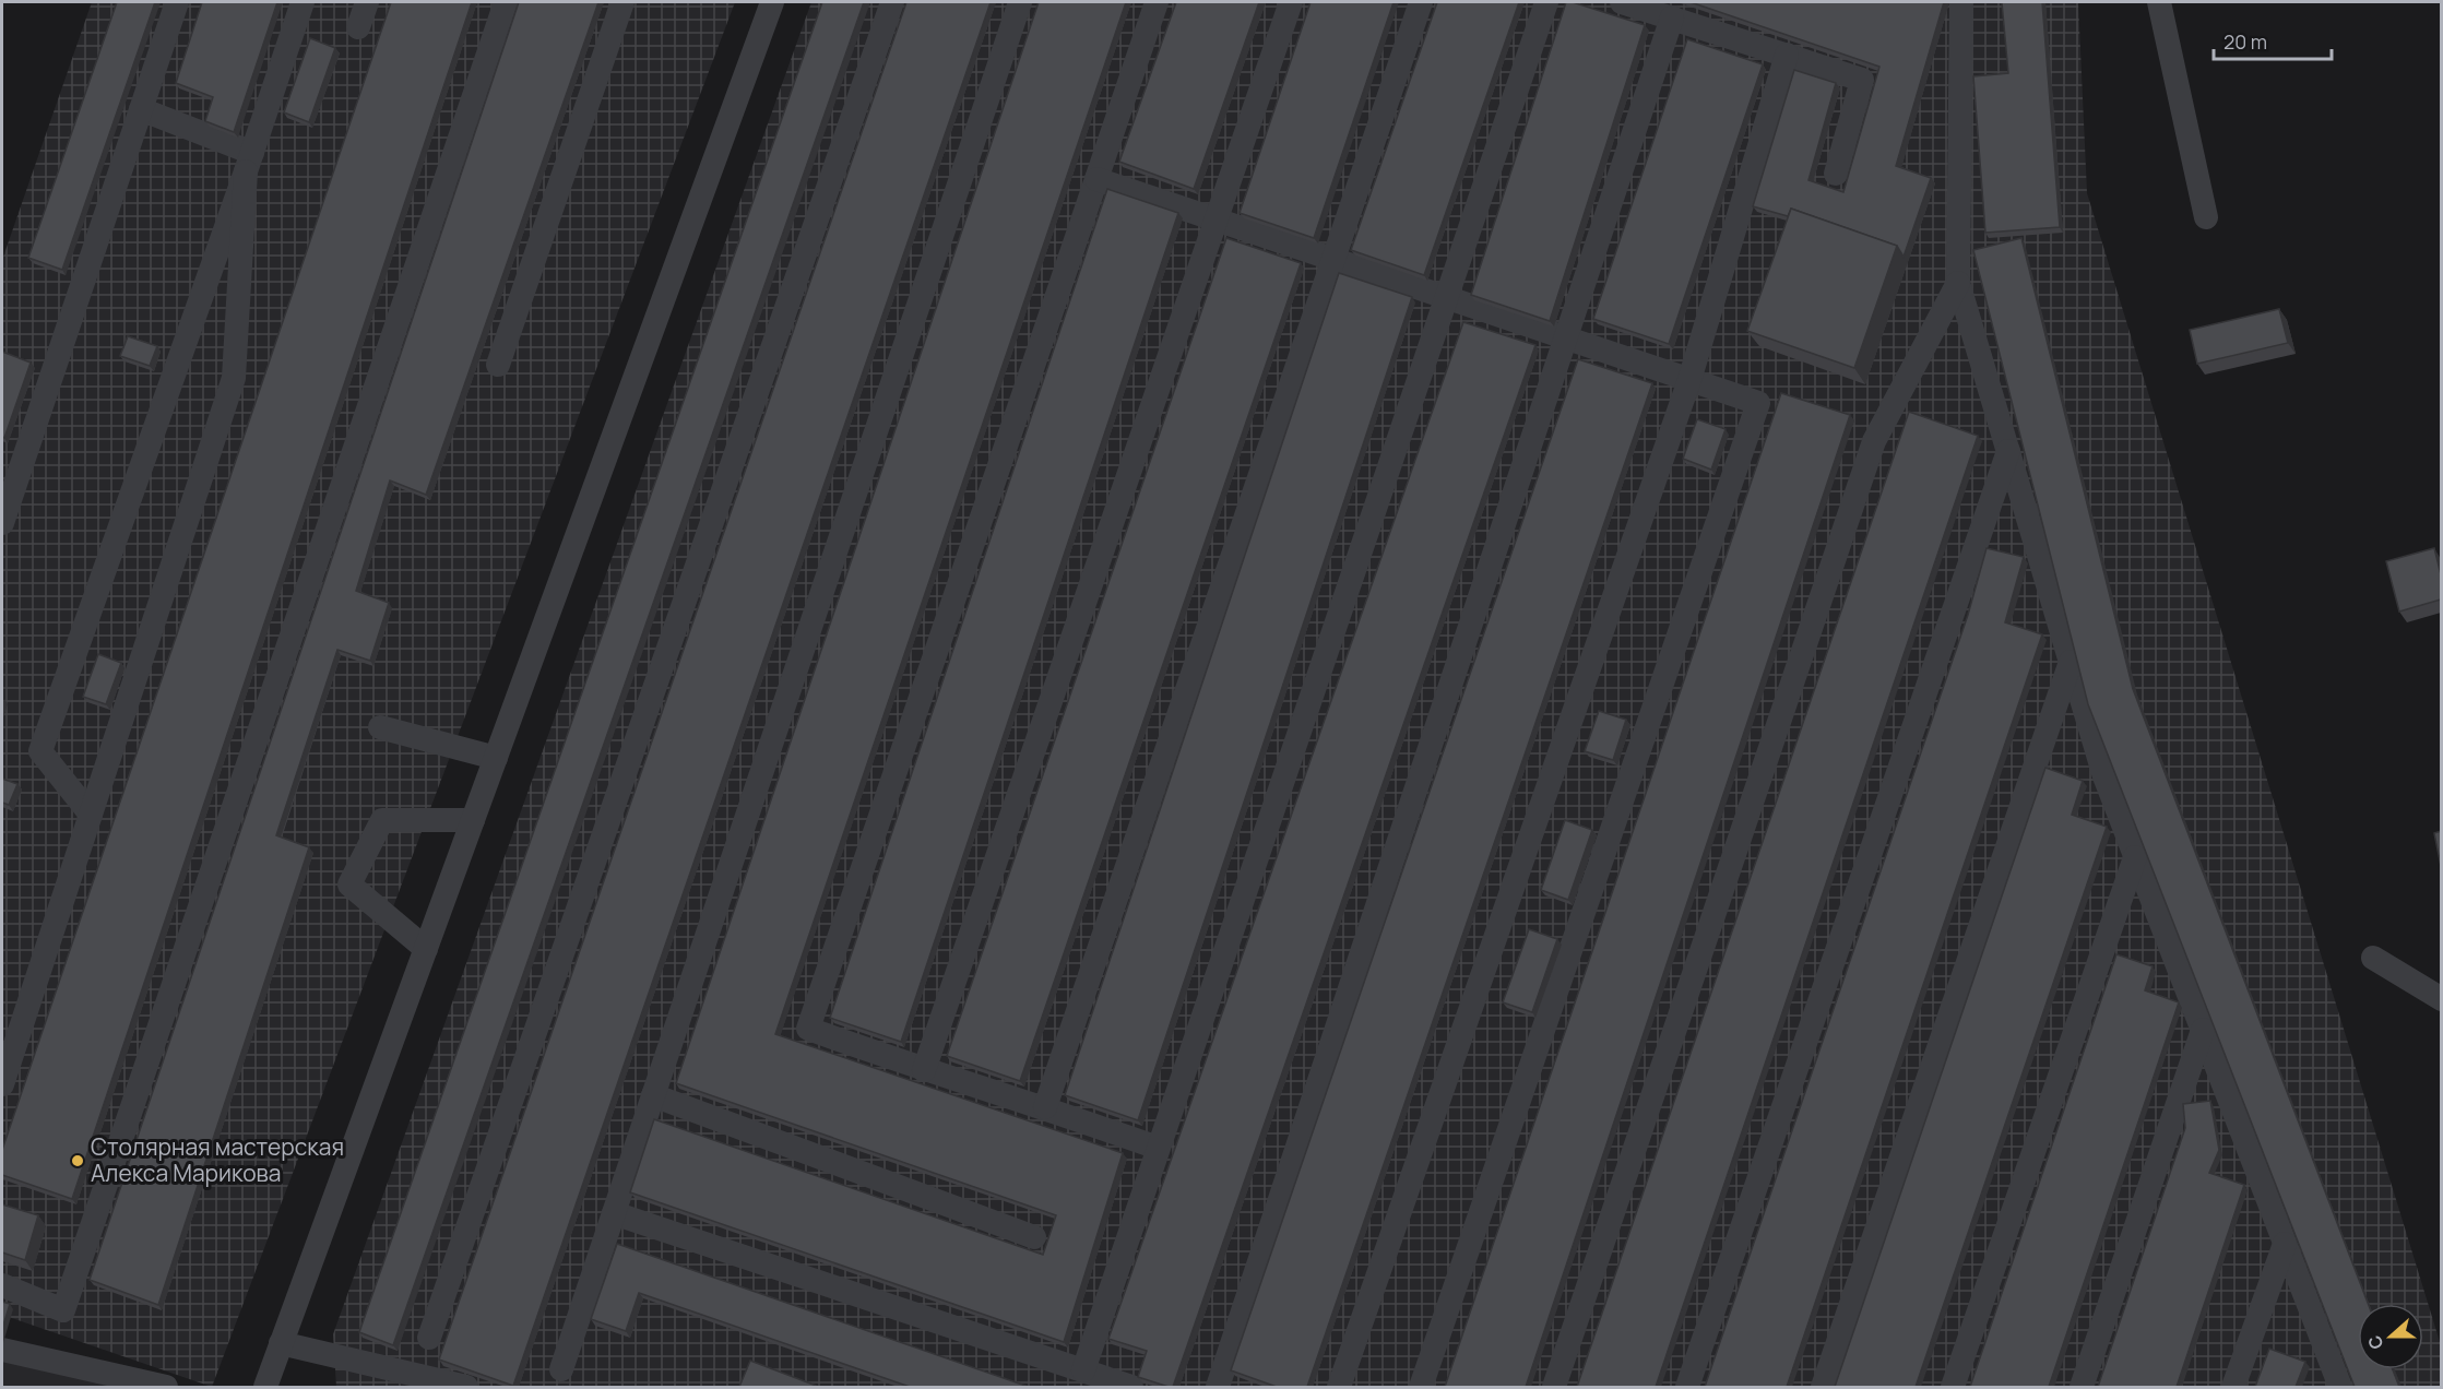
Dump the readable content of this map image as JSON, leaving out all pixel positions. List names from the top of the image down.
{
  "places": ["Столярная мастерская Алекса Марикова"],
  "scale_bar": "20 m",
  "north": "left"
}
